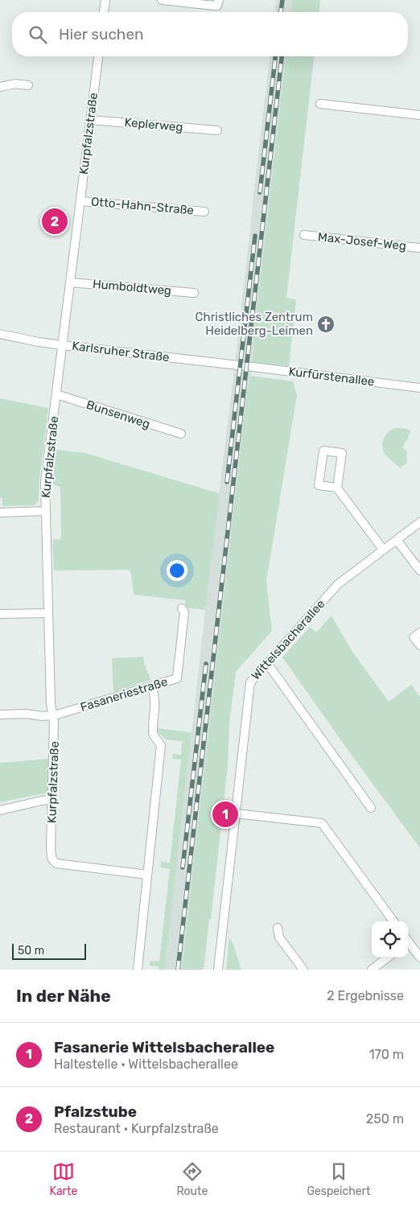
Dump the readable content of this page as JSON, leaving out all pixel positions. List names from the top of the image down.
{
  "streets": {
    "street": [
      "Keplerweg",
      "Kurpfalzstraße",
      "Otto-Hahn-Straße",
      "Max-Josef-Weg",
      "Humboldtweg",
      "Karlsruher Straße",
      "Kurfürstenallee",
      "Bunsenweg",
      "Wittelsbacherallee",
      "Fasaneriestraße"
    ]
  },
  "crossings": [
    ["Keplerweg", "Kurpfalzstraße"],
    ["Kurpfalzstraße", "Otto-Hahn-Straße"],
    ["Kurpfalzstraße", "Humboldtweg"],
    ["Kurpfalzstraße", "Karlsruher Straße"],
    ["Kurpfalzstraße", "Bunsenweg"],
    ["Kurpfalzstraße", "Fasaneriestraße"],
    ["Karlsruher Straße", "Kurfürstenallee"]
  ],
  "places": {
    "church": ["Christliches Zentrum Heidelberg-Leimen"]
  },
  "scale_bar": "50 m",
  "page": {
    "search": "Hier suchen",
    "pins": ["2", "1"],
    "scale": "50 m",
    "heading": ["In der Nähe", "2 Ergebnisse"],
    "list": [
      {
        "mark": "1",
        "name": "Fasanerie Wittelsbacherallee",
        "note": "Haltestelle · Wittelsbacherallee",
        "value": "170 m"
      },
      {
        "mark": "2",
        "name": "Pfalzstube",
        "note": "Restaurant · Kurpfalzstraße",
        "value": "250 m"
      }
    ],
    "nav": ["Karte", "Route", "Gespeichert"]
  }
}
